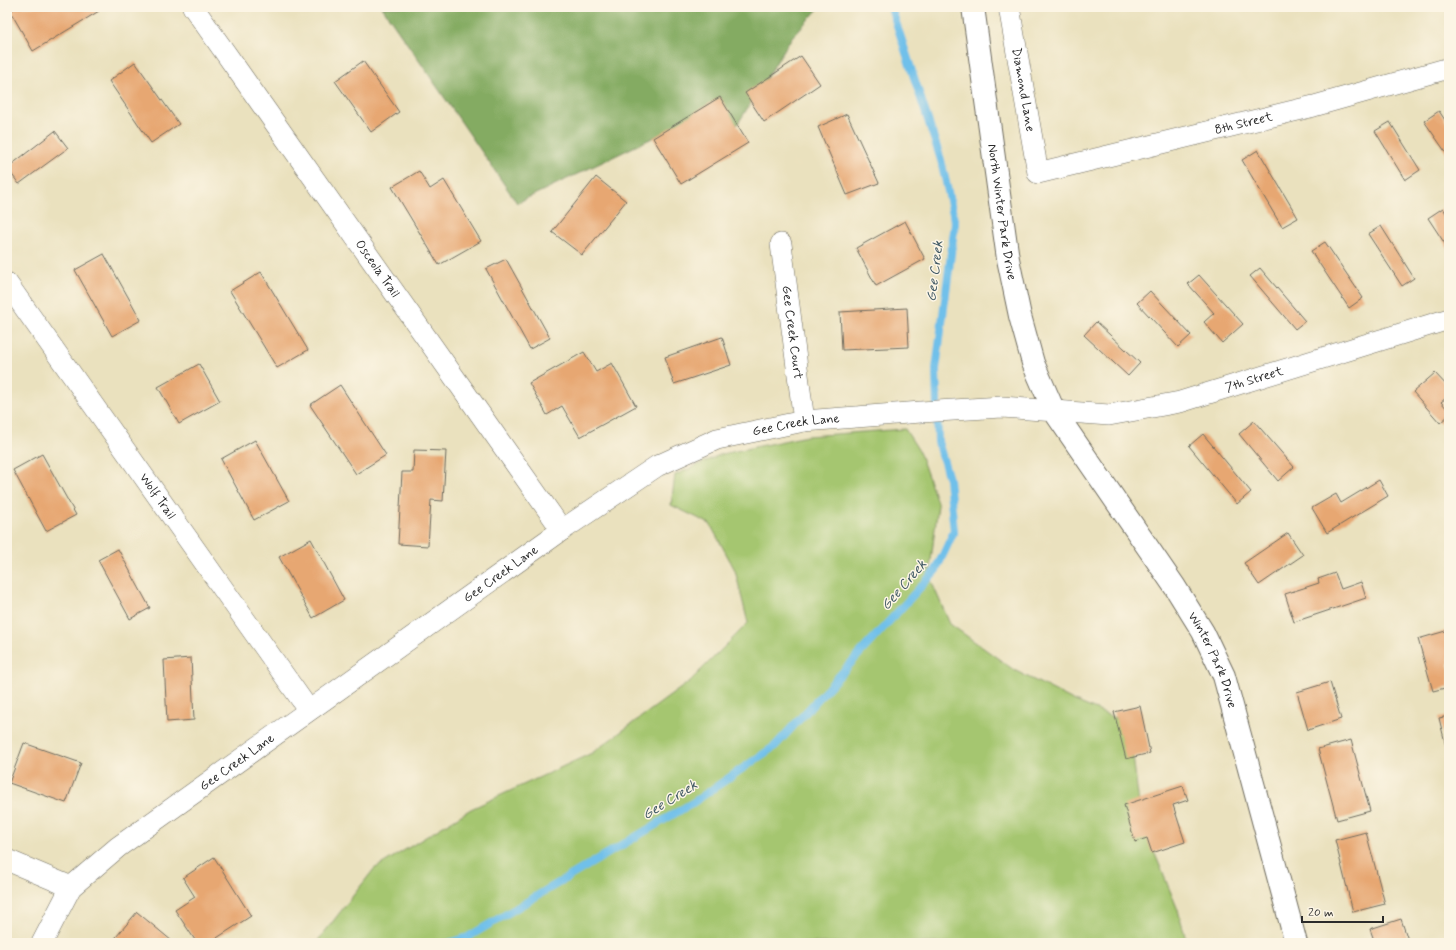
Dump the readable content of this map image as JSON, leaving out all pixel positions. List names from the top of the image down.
{
  "streets": {
    "street": [
      "Diamond Lane",
      "8th Street",
      "North Winter Park Drive",
      "Osceola Trail",
      "Gee Creek Court",
      "7th Street",
      "Gee Creek Lane",
      "Wolf Trail",
      "Winter Park Drive"
    ]
  },
  "crossings": [
    ["Diamond Lane", "8th Street"],
    ["North Winter Park Drive", "7th Street"],
    ["North Winter Park Drive", "Gee Creek Lane"],
    ["North Winter Park Drive", "Winter Park Drive"],
    ["Osceola Trail", "Gee Creek Lane"],
    ["Gee Creek Court", "Gee Creek Lane"],
    ["7th Street", "Gee Creek Lane"],
    ["7th Street", "Winter Park Drive"],
    ["Gee Creek Lane", "Wolf Trail"],
    ["Gee Creek Lane", "Winter Park Drive"]
  ],
  "water": ["Gee Creek"],
  "scale_bar": "20 m"
}
